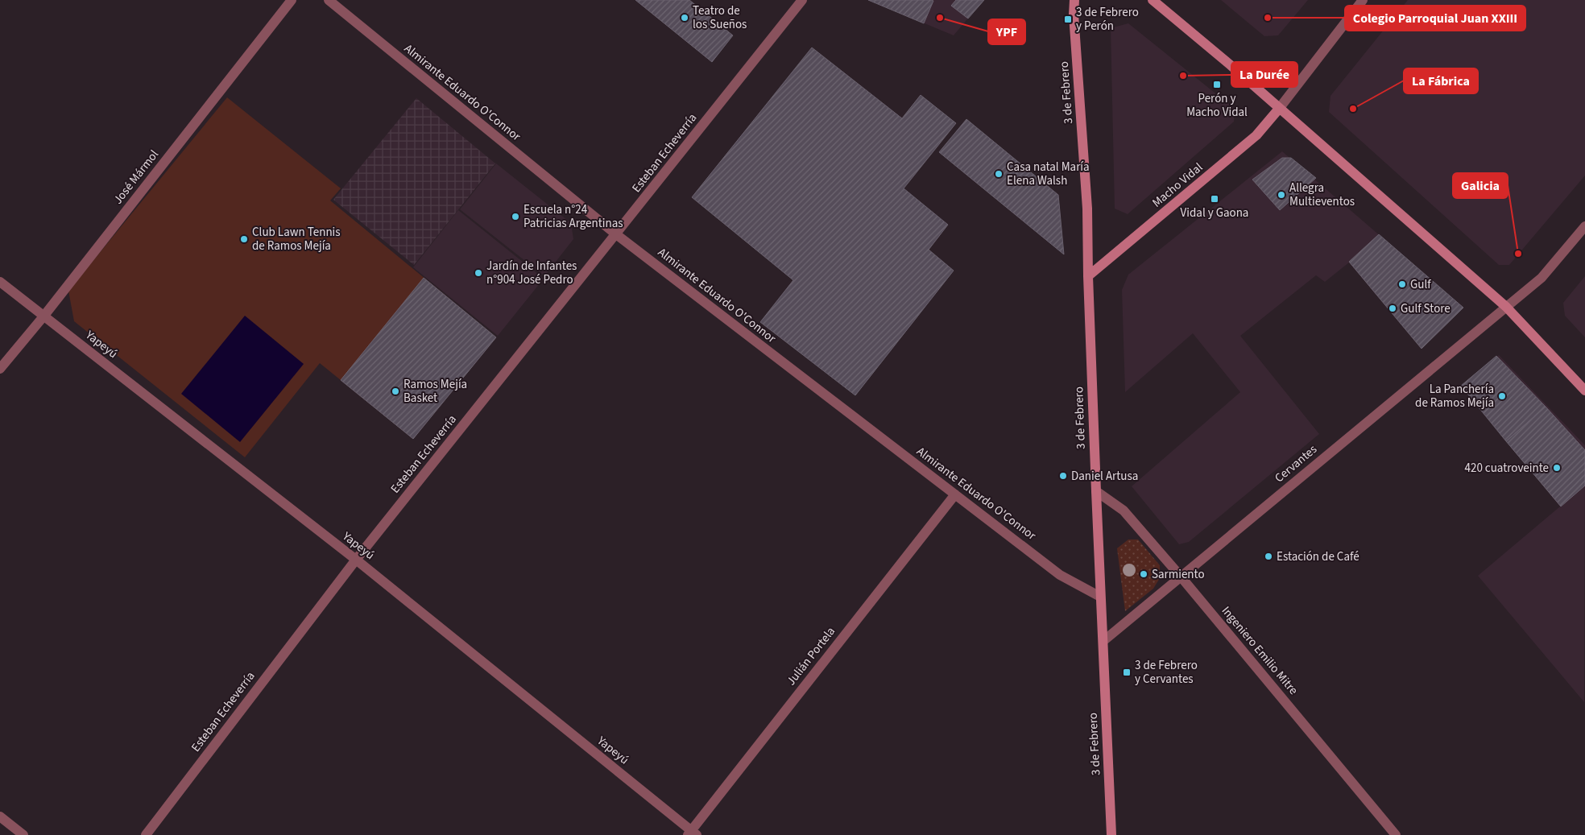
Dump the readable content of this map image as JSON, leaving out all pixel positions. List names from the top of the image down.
{
  "streets": {
    "main road": ["3 de Febrero", "Macho Vidal"],
    "street": [
      "Almirante Eduardo O'Connor",
      "Esteban Echeverría",
      "José Mármol",
      "Yapeyú",
      "Cervantes",
      "Ingeniero Emilio Mitre",
      "Julián Portela"
    ]
  },
  "crossings": [
    ["Almirante Eduardo O'Connor", "3 de Febrero"],
    ["Almirante Eduardo O'Connor", "Esteban Echeverría"],
    ["Almirante Eduardo O'Connor", "Julián Portela"],
    ["3 de Febrero", "Macho Vidal"],
    ["3 de Febrero", "Cervantes"],
    ["3 de Febrero", "Ingeniero Emilio Mitre"],
    ["Esteban Echeverría", "Yapeyú"],
    ["José Mármol", "Yapeyú"],
    ["Yapeyú", "Julián Portela"],
    ["Cervantes", "Ingeniero Emilio Mitre"]
  ],
  "places": {
    "other": [
      "Teatro de los Sueños",
      "YPF",
      "Colegio Parroquial Juan XXIII",
      "La Durée",
      "La Fábrica",
      "Casa natal María Elena Walsh",
      "Allegra Multieventos",
      "Escuela n°24 Patricias Argentinas",
      "Club Lawn Tennis de Ramos Mejía",
      "Galicia",
      "Jardín de Infantes n°904 José Pedro",
      "Gulf",
      "Gulf Store",
      "Ramos Mejía Basket",
      "La Panchería de Ramos Mejía",
      "420 cuatroveinte",
      "Daniel Artusa",
      "Estación de Café",
      "Sarmiento"
    ],
    "transit": [
      "3 de Febrero y Perón",
      "Perón y Macho Vidal",
      "Vidal y Gaona",
      "3 de Febrero y Cervantes"
    ]
  }
}
